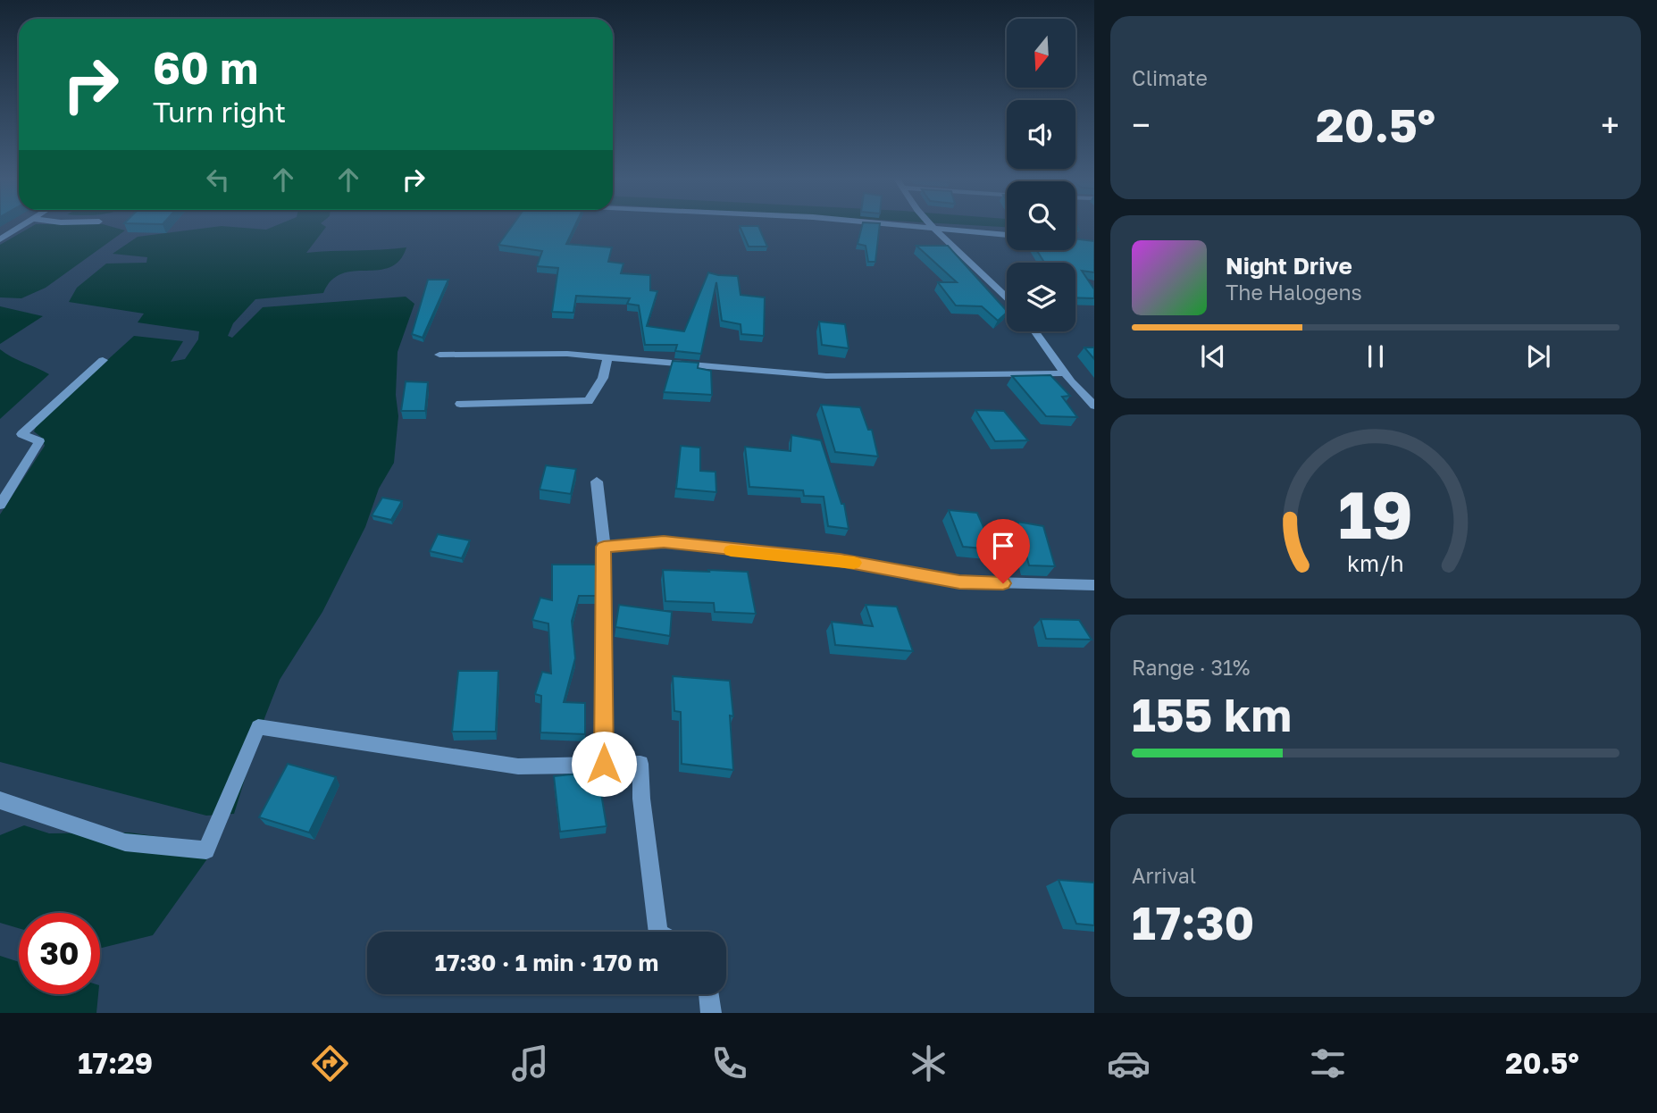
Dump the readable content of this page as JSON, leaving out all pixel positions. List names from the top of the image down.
{
  "north": "bottom",
  "page": {
    "tile": [
      "Climate",
      ["Range · 31%", "155 km"],
      ["Arrival", "17:30"]
    ],
    "turn": ["60 m", "Turn right"],
    "heat": ["−", "20.5°", "+"],
    "song": ["Night Drive", "The Halogens"],
    "limit": "30",
    "trip": "17:30 · 1 min · 170 m",
    "tabs": ["17:29", "20.5°"],
    "gauge": ["19", "km/h"]
  }
}
